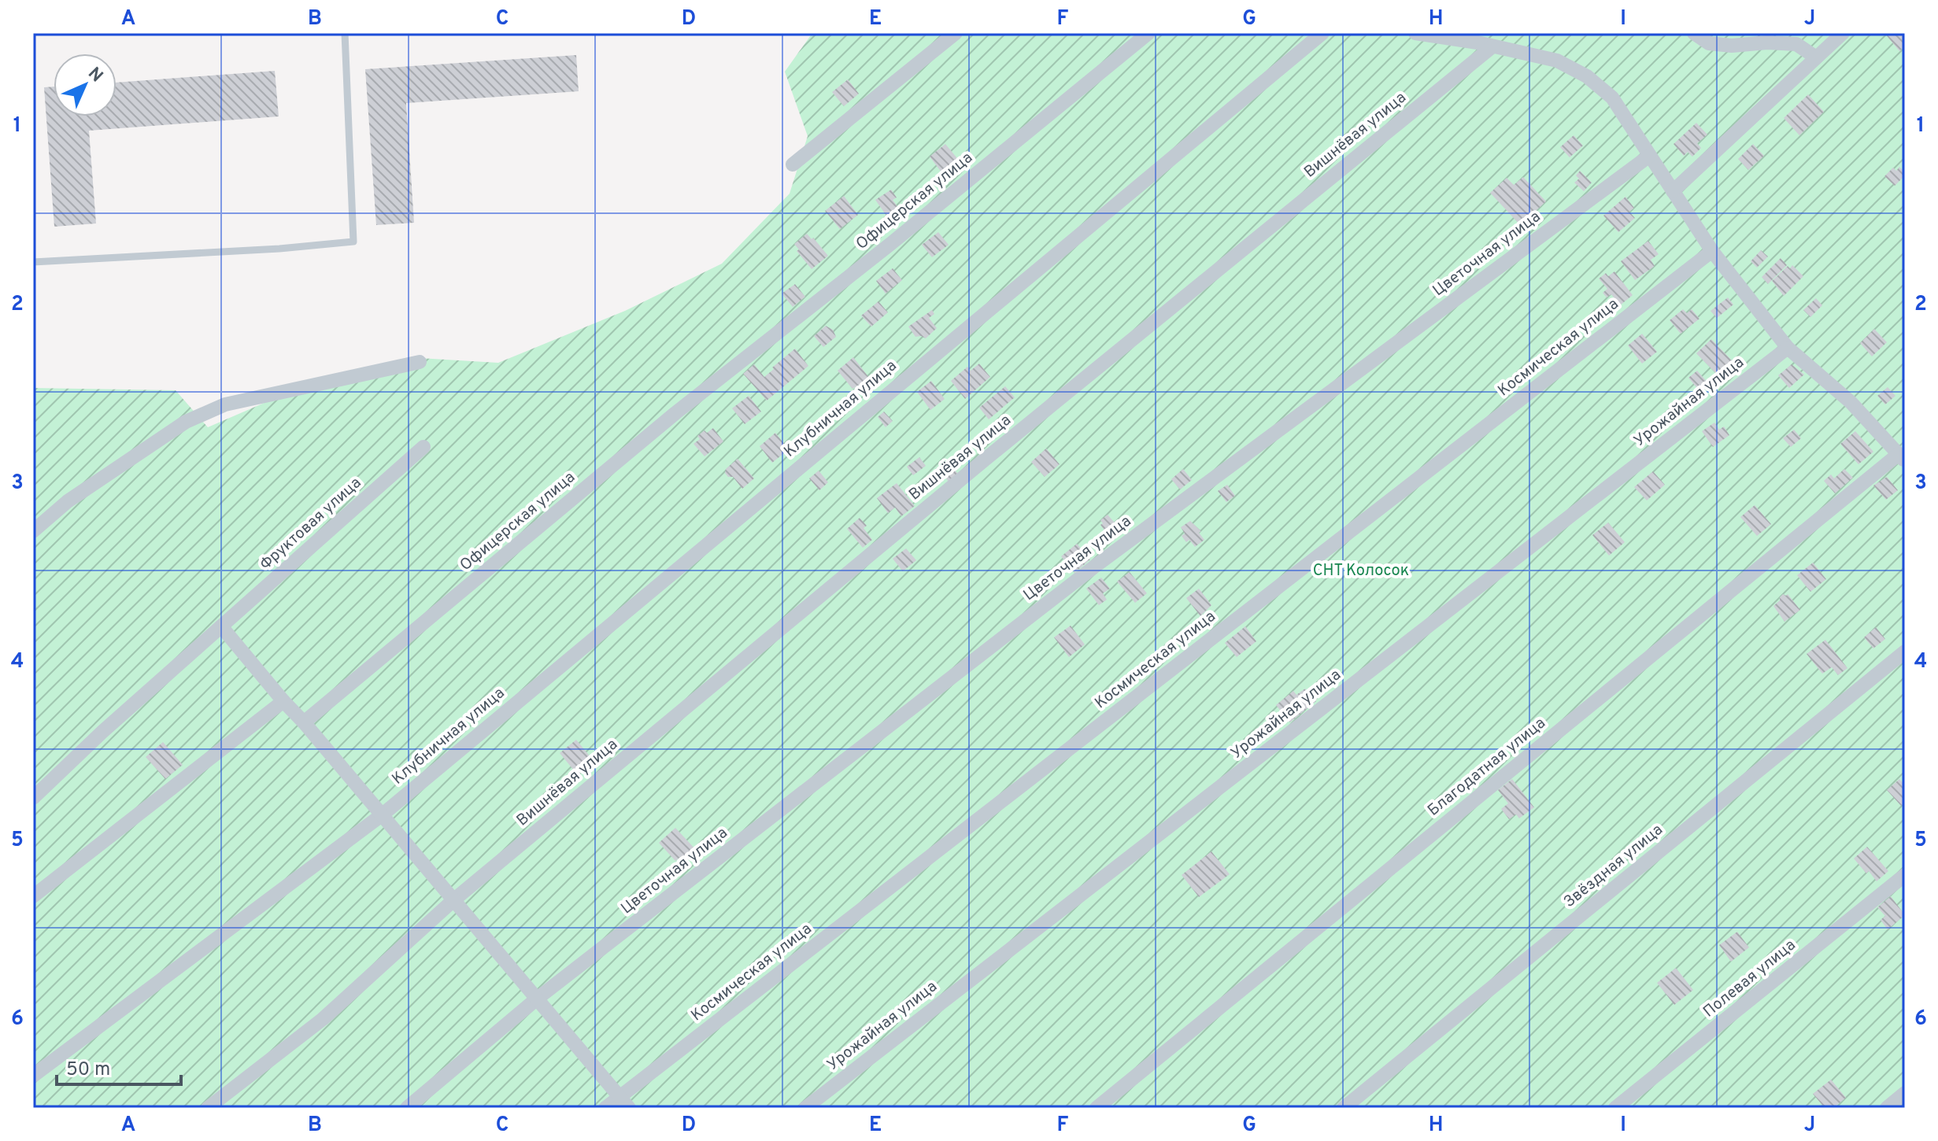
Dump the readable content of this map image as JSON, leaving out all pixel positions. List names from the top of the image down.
{
  "streets": {
    "street": [
      "Вишнёвая улица",
      "Офицерская улица",
      "Цветочная улица",
      "Космическая улица",
      "Урожайная улица",
      "Клубничная улица",
      "Фруктовая улица",
      "Благодатная улица",
      "Звёздная улица",
      "Полевая улица"
    ]
  },
  "parks": ["СНТ Колосок"],
  "scale_bar": "50 m",
  "north": "top right",
  "grid": {
    "columns": [
      "A",
      "B",
      "C",
      "D",
      "E",
      "F",
      "G",
      "H",
      "I",
      "J"
    ],
    "rows": [
      "1",
      "2",
      "3",
      "4",
      "5",
      "6"
    ]
  }
}
